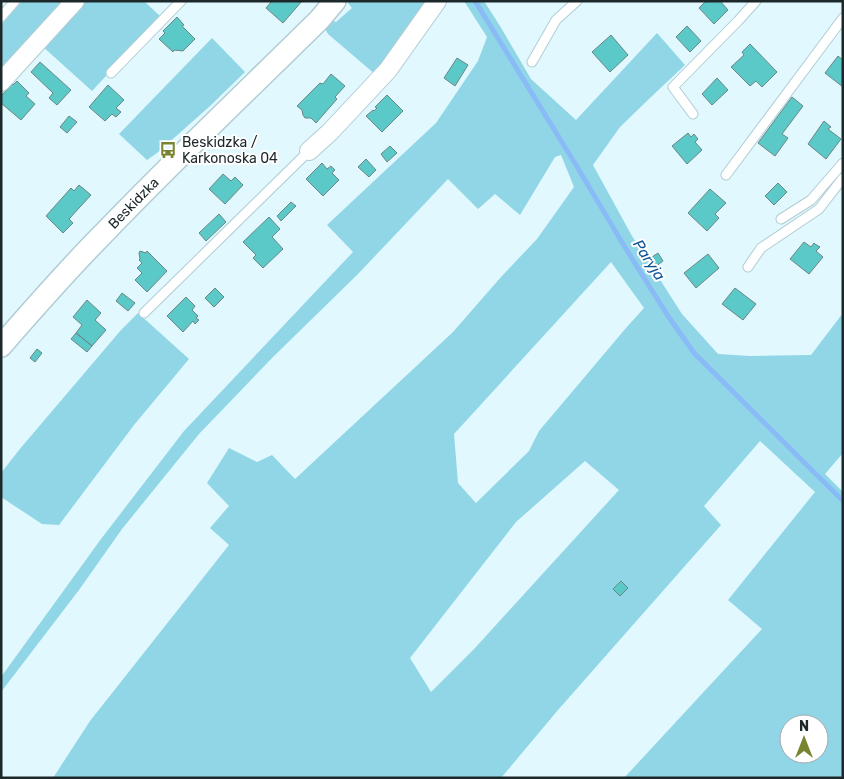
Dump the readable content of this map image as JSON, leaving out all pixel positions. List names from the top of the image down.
{
  "streets": {
    "street": ["Beskidzka"]
  },
  "water": ["Paryja"],
  "places": {
    "bus stop": ["Beskidzka / Karkonoska 04"]
  },
  "north": "top"
}
